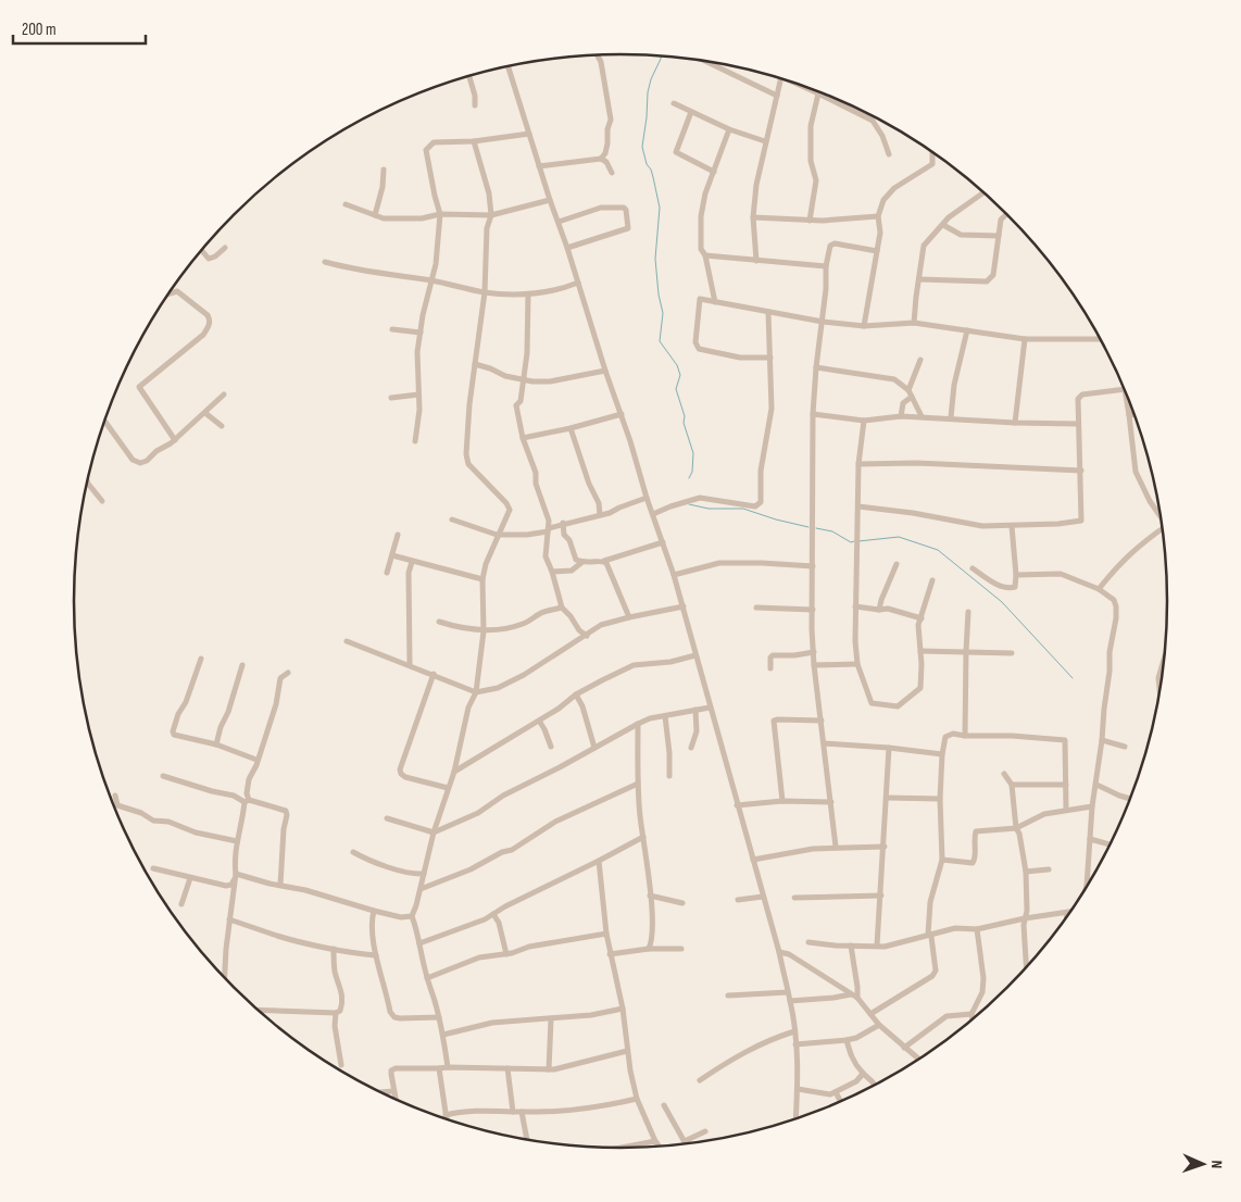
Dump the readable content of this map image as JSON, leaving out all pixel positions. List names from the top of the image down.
{
  "scale_bar": "200 m",
  "north": "right"
}
